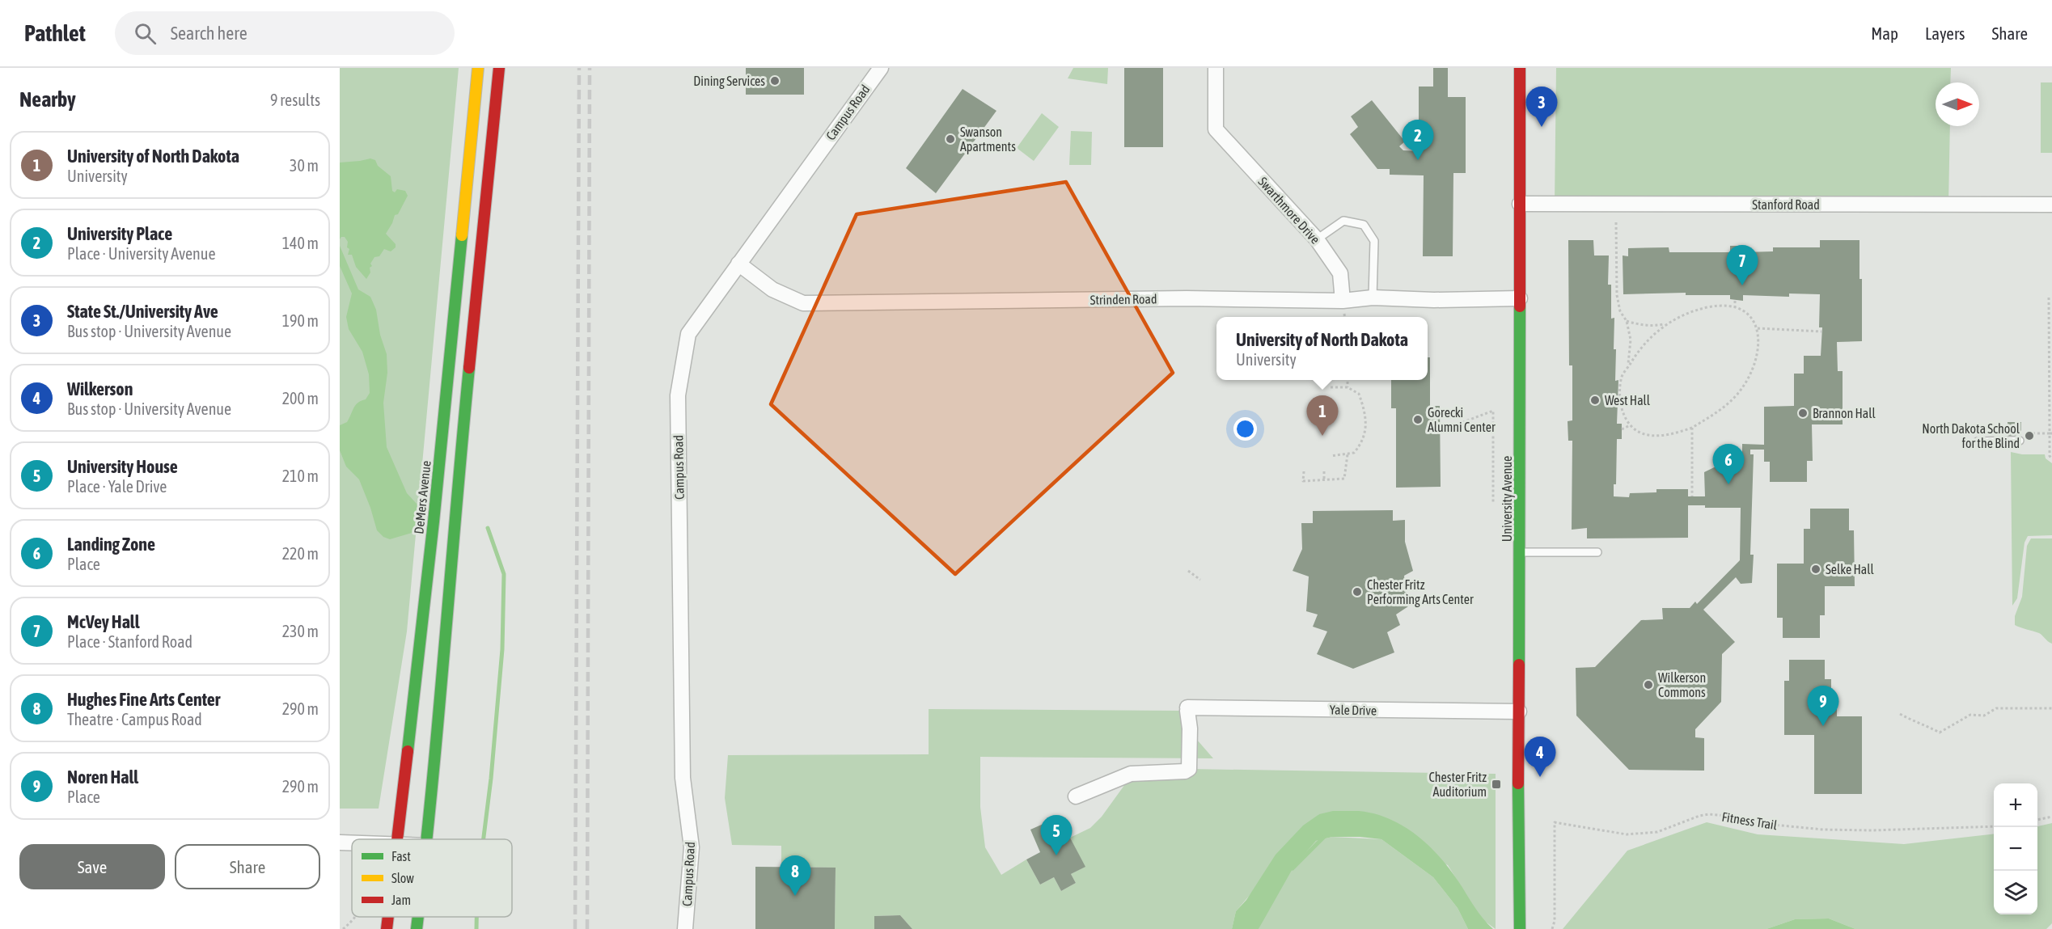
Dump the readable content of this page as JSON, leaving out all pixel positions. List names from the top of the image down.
{
  "streets": {
    "main road": ["DeMers Avenue", "University Avenue"],
    "street": [
      "Campus Road",
      "Stanford Road",
      "Swarthmore Drive",
      "Strinden Road",
      "Yale Drive"
    ],
    "path": ["Fitness Trail"]
  },
  "crossings": [
    ["Campus Road", "Strinden Road"],
    ["Stanford Road", "University Avenue"],
    ["Swarthmore Drive", "Strinden Road"],
    ["Strinden Road", "University Avenue"],
    ["University Avenue", "Yale Drive"]
  ],
  "places": {
    "other": [
      "Dining Services",
      "Swanson Apartments",
      "West Hall",
      "Brannon Hall",
      "Gorecki Alumni Center",
      "North Dakota School for the Blind",
      "Selke Hall",
      "Chester Fritz Performing Arts Center",
      "Wilkerson Commons"
    ],
    "transit": ["Chester Fritz Auditorium"]
  },
  "legend": ["Fast", "Slow", "Jam"],
  "north": "right",
  "page": {
    "header": "Pathlet",
    "search": "Search here",
    "nav": ["Map", "Layers", "Share"],
    "heading": ["Nearby", "9 results"],
    "pins": [
      "3",
      "2",
      "7",
      "1",
      "6",
      "9",
      "4",
      "5",
      "8"
    ],
    "list": [
      {
        "mark": "1",
        "name": "University of North Dakota",
        "note": "University",
        "value": "30 m"
      },
      {
        "mark": "2",
        "name": "University Place",
        "note": "Place · University Avenue",
        "value": "140 m"
      },
      {
        "mark": "3",
        "name": "State St./University Ave",
        "note": "Bus stop · University Avenue",
        "value": "190 m"
      },
      {
        "mark": "4",
        "name": "Wilkerson",
        "note": "Bus stop · University Avenue",
        "value": "200 m"
      },
      {
        "mark": "5",
        "name": "University House",
        "note": "Place · Yale Drive",
        "value": "210 m"
      },
      {
        "mark": "6",
        "name": "Landing Zone",
        "note": "Place",
        "value": "220 m"
      },
      {
        "mark": "7",
        "name": "McVey Hall",
        "note": "Place · Stanford Road",
        "value": "230 m"
      },
      {
        "mark": "8",
        "name": "Hughes Fine Arts Center",
        "note": "Theatre · Campus Road",
        "value": "290 m"
      },
      {
        "mark": "9",
        "name": "Noren Hall",
        "note": "Place",
        "value": "290 m"
      }
    ],
    "popup": ["University of North Dakota", "University"],
    "map_buttons": ["+", "−"],
    "buttons": ["Save", "Share"]
  }
}
